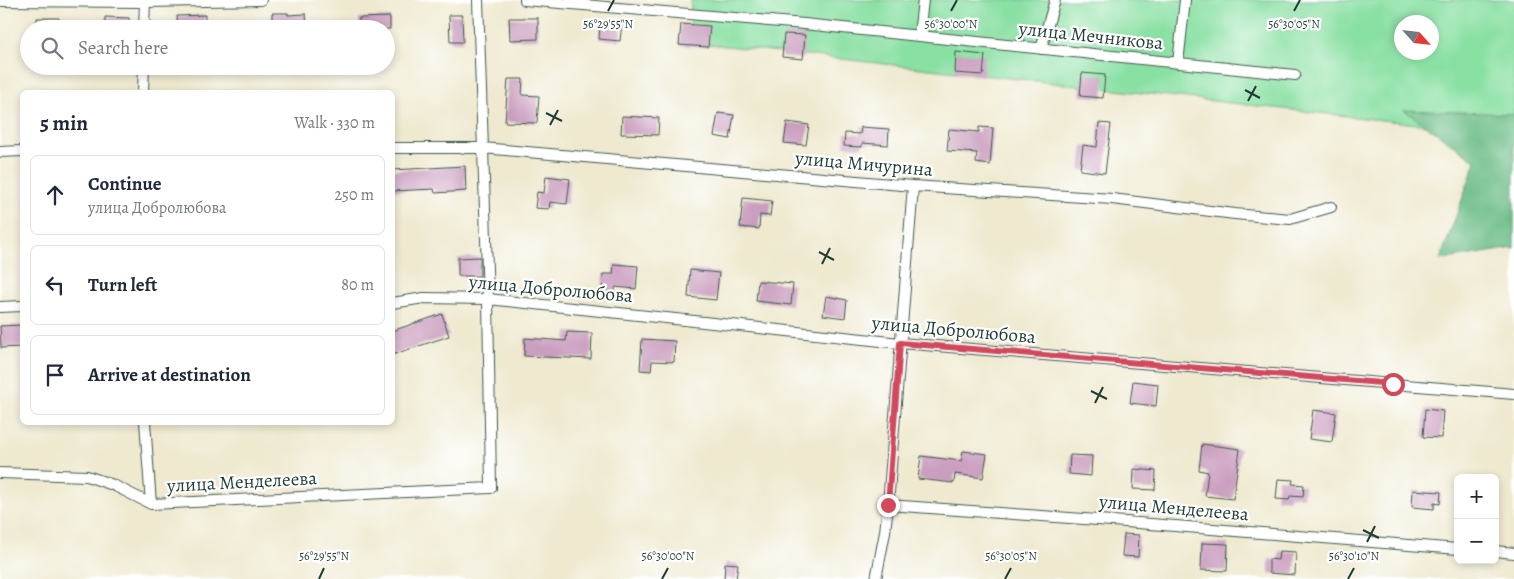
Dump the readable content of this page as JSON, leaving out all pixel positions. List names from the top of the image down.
{
  "streets": {
    "street": [
      "улица Мечникова",
      "улица Мичурина",
      "улица Добролюбова",
      "улица Менделеева"
    ]
  },
  "crossings": [
    ["улица Добролюбова", "улица Менделеева"]
  ],
  "north": "bottom right",
  "page": {
    "search": "Search here",
    "heading": ["5 min", "Walk · 330 m"],
    "list": [
      ["Continue", "улица Добролюбова", "250 m"],
      ["Turn left", "80 m"],
      "Arrive at destination"
    ],
    "map_buttons": ["+", "−"]
  },
  "coordinates": [
    "56°29'55\"N",
    "56°30'00\"N",
    "56°30'05\"N",
    "56°30'10\"N"
  ]
}
